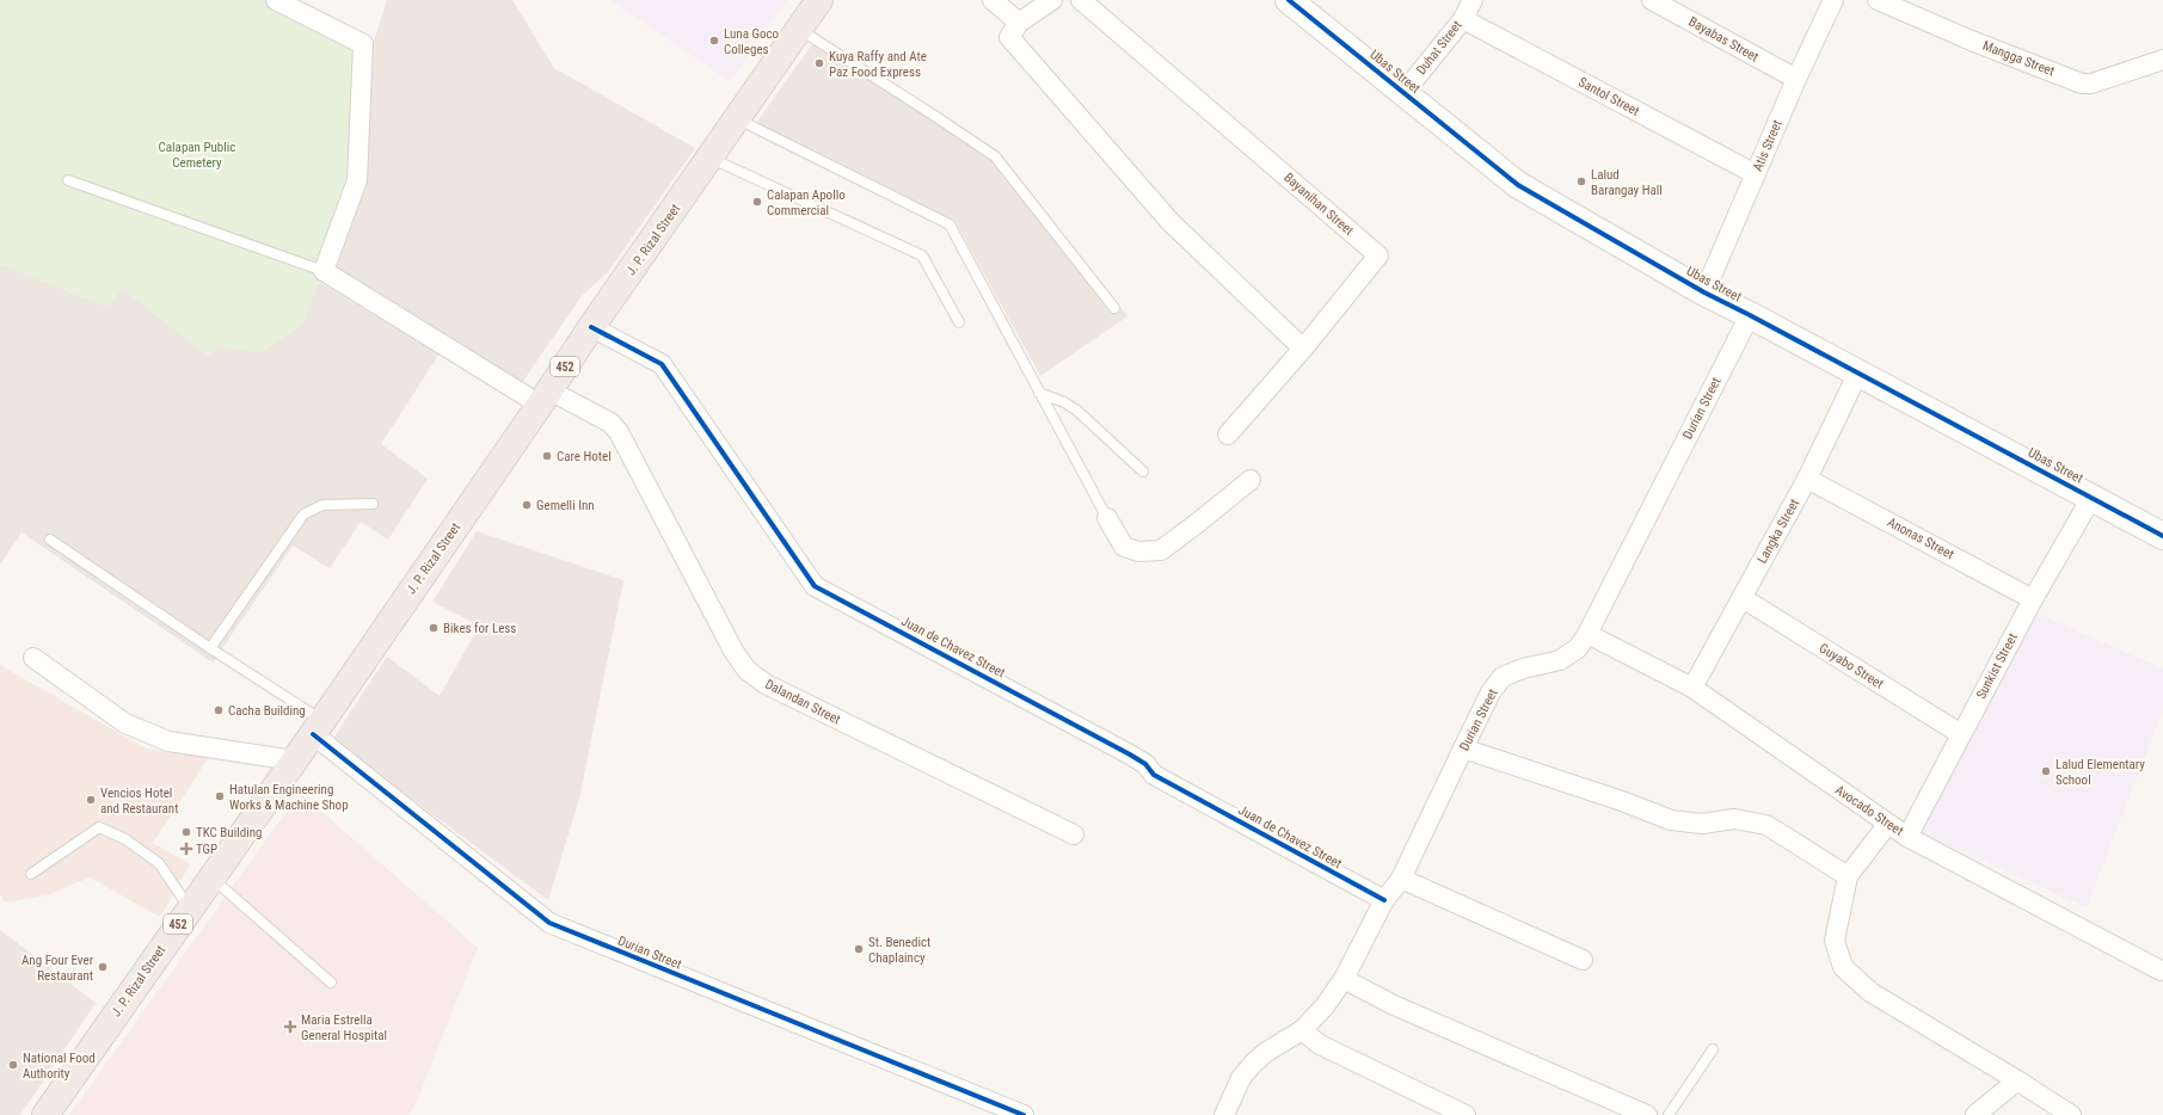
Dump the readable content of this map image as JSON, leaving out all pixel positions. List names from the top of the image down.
{
  "streets": {
    "highway": ["J. P. Rizal Street", "452"],
    "street": [
      "Bayabas Street",
      "Duhat Street",
      "Mangga Street",
      "Ubas Street",
      "Santol Street",
      "Atis Street",
      "Bayanihan Street",
      "Durian Street",
      "Langka Street",
      "Anonas Street",
      "Juan de Chavez Street",
      "Guyabo Street",
      "Sunkist Street",
      "Dalandan Street",
      "Avocado Street"
    ]
  },
  "crossings": [
    ["Bayabas Street", "Atis Street"],
    ["Duhat Street", "Ubas Street"],
    ["Duhat Street", "Santol Street"],
    ["Ubas Street", "Atis Street"],
    ["Ubas Street", "Durian Street"],
    ["Ubas Street", "Langka Street"],
    ["Ubas Street", "Sunkist Street"],
    ["Santol Street", "Atis Street"],
    ["J. P. Rizal Street", "Durian Street"],
    ["J. P. Rizal Street", "Juan de Chavez Street"],
    ["J. P. Rizal Street", "Dalandan Street"],
    ["Durian Street", "Juan de Chavez Street"],
    ["Durian Street", "Avocado Street"],
    ["Langka Street", "Anonas Street"],
    ["Langka Street", "Guyabo Street"],
    ["Langka Street", "Avocado Street"],
    ["Anonas Street", "Sunkist Street"],
    ["Guyabo Street", "Sunkist Street"],
    ["Sunkist Street", "Avocado Street"]
  ],
  "parks": ["Calapan Public Cemetery"],
  "places": {
    "other": [
      "Luna Goco Colleges",
      "Kuya Raffy and Ate Paz Food Express",
      "Lalud Barangay Hall",
      "Calapan Apollo Commercial",
      "Care Hotel",
      "Gemelli Inn",
      "Bikes for Less",
      "Cacha Building",
      "Lalud Elementary School",
      "Hatulan Engineering Works & Machine Shop",
      "Vencios Hotel and Restaurant",
      "TKC Building",
      "St. Benedict Chaplaincy",
      "Ang Four Ever Restaurant",
      "National Food Authority"
    ],
    "health": ["TGP", "Maria Estrella General Hospital"]
  }
}
